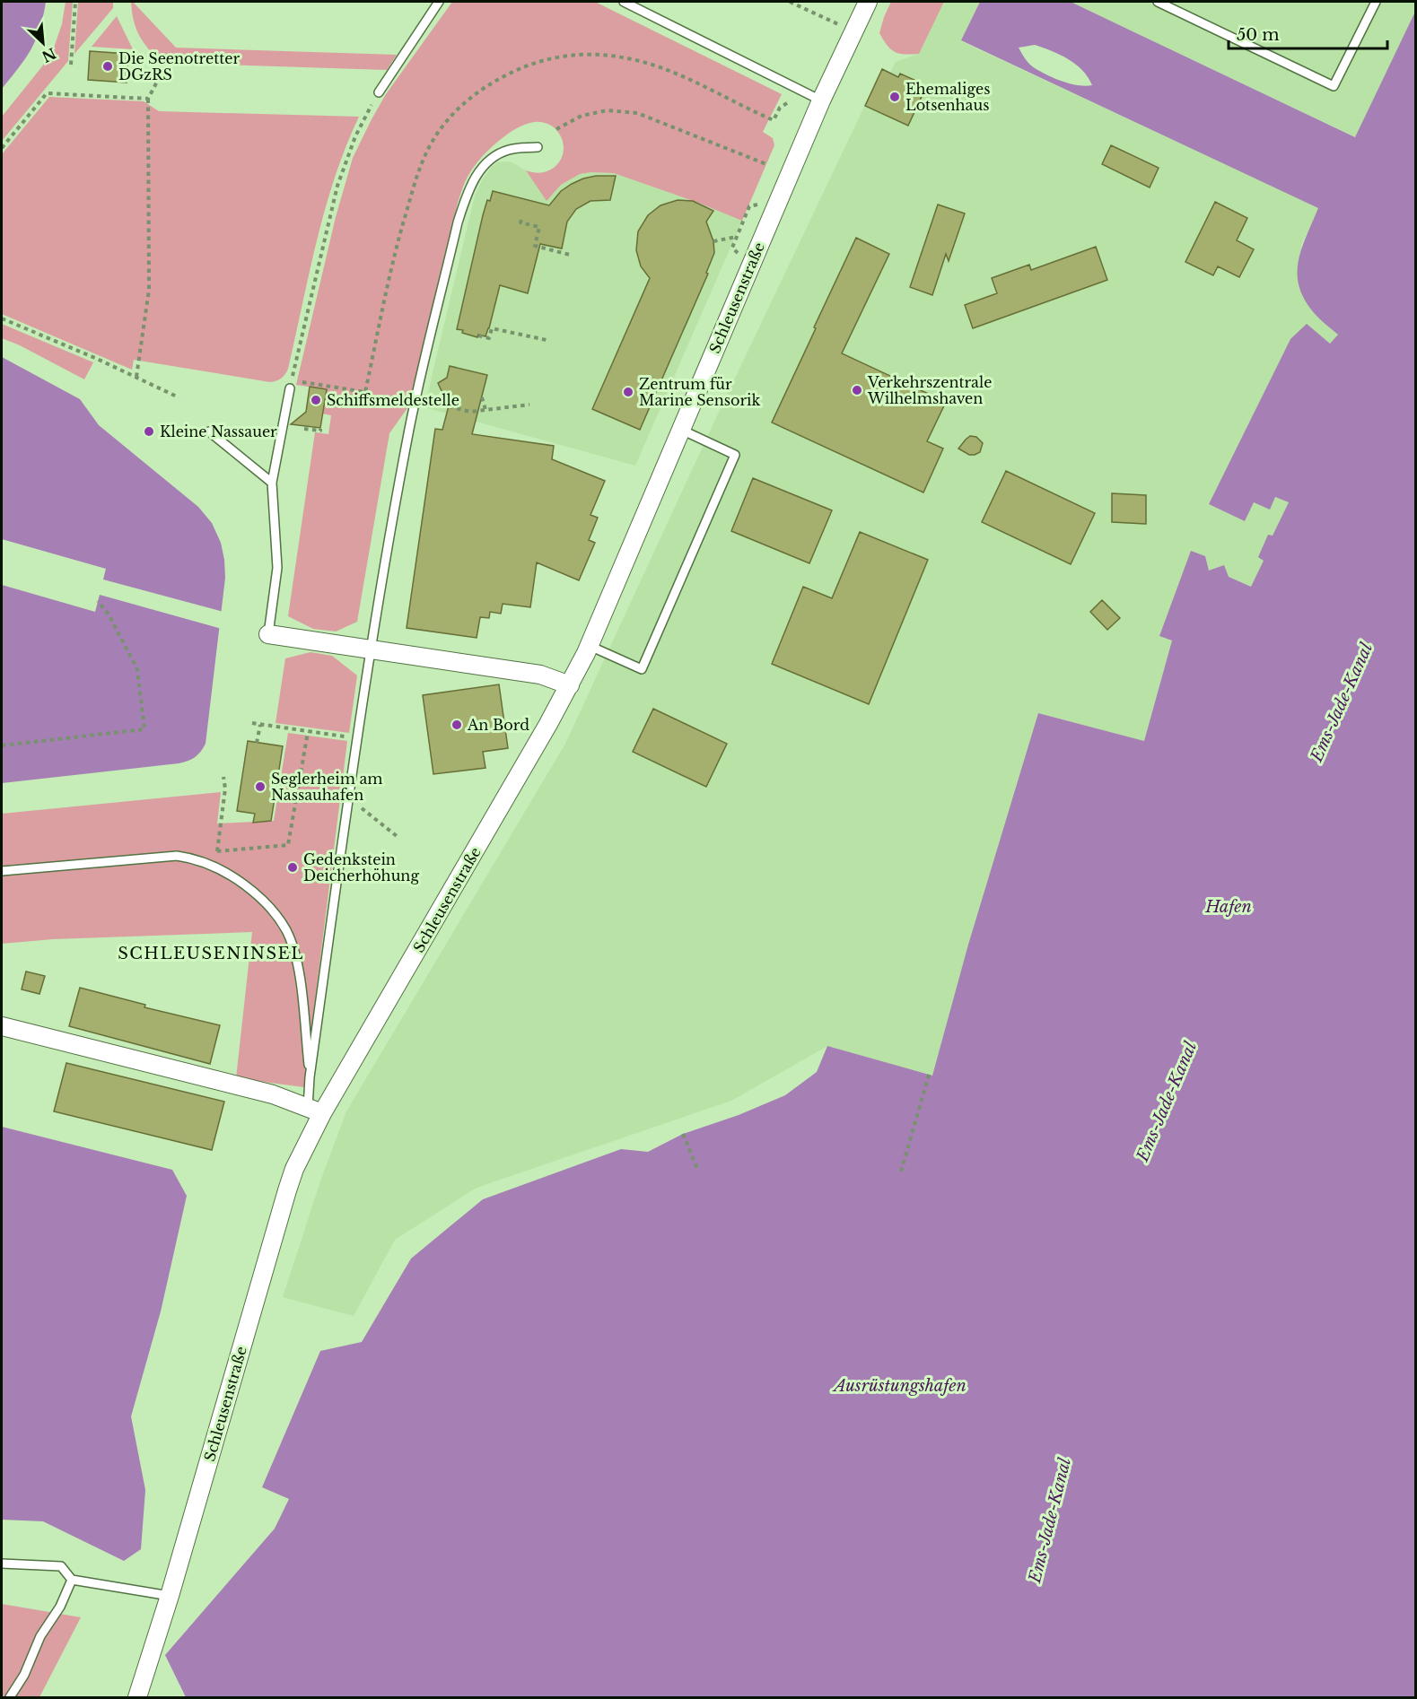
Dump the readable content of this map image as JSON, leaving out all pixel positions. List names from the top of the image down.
{
  "streets": {
    "street": ["Schleusenstraße"]
  },
  "districts": ["SCHLEUSENINSEL"],
  "water": ["Ems-Jade-Kanal", "Hafen", "Ausrüstungshafen"],
  "places": [
    "Die Seenotretter DGzRS",
    "Ehemaliges Lotsenhaus",
    "Verkehrszentrale Wilhelmshaven",
    "Zentrum für Marine Sensorik",
    "Schiffsmeldestelle",
    "Kleine Nassauer",
    "An Bord",
    "Seglerheim am Nassauhafen",
    "Gedenkstein Deicherhöhung"
  ],
  "scale_bar": "50 m",
  "north": "bottom right"
}
